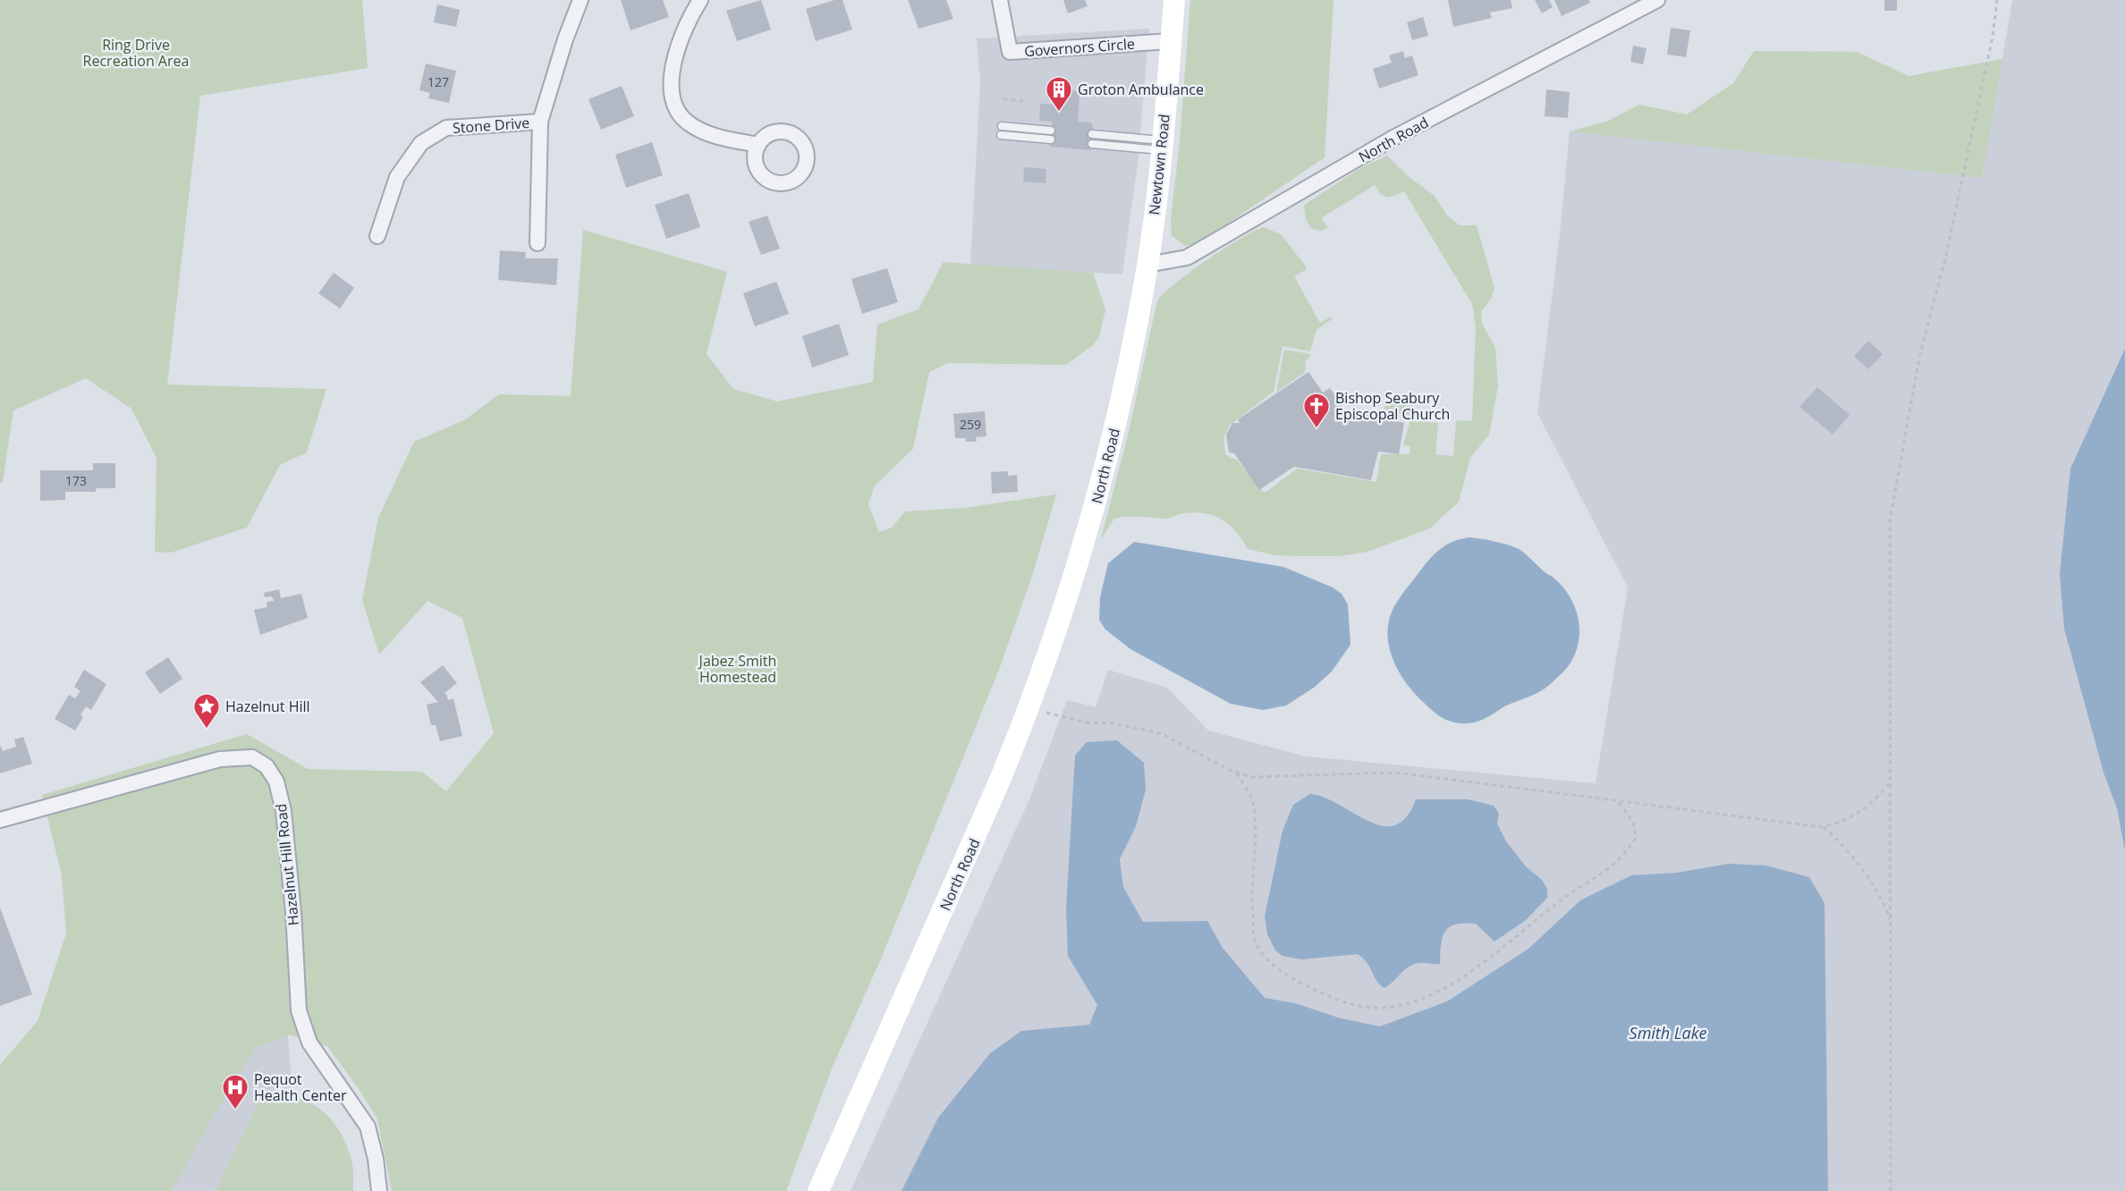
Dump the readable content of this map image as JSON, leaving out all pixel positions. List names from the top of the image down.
{
  "streets": {
    "main road": ["North Road", "Newtown Road"],
    "street": ["Governors Circle", "Stone Drive", "Hazelnut Hill Road"]
  },
  "crossings": [
    ["Governors Circle", "Newtown Road"],
    ["North Road", "Newtown Road"]
  ],
  "water": ["Smith Lake"],
  "parks": ["Ring Drive Recreation Area", "Jabez Smith Homestead"],
  "places": {
    "building": ["Groton Ambulance"],
    "church": ["Bishop Seabury Episcopal Church"],
    "place": ["Hazelnut Hill"],
    "hospital": ["Pequot Health Center"]
  },
  "house_numbers": ["127", "259", "173"]
}
